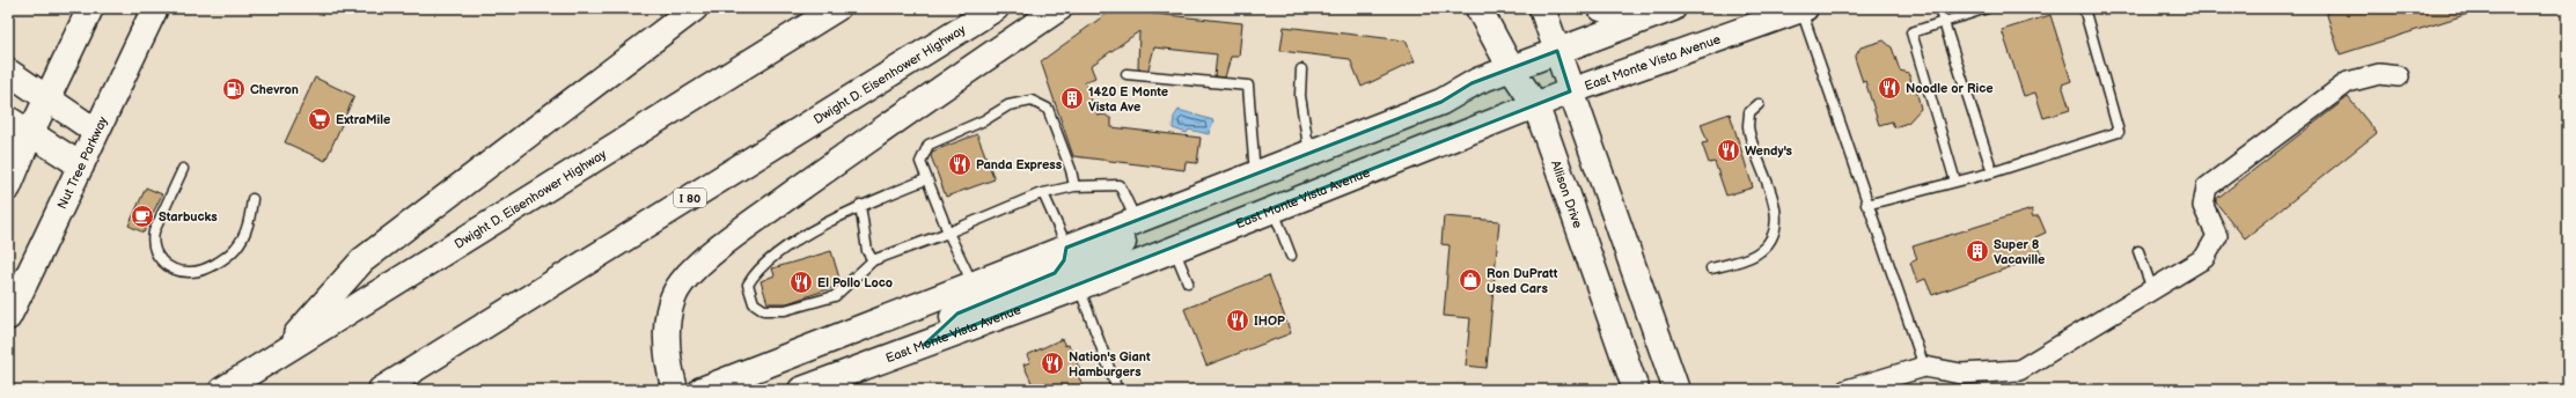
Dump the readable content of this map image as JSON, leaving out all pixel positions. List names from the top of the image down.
{
  "streets": {
    "main road": [
      "East Monte Vista Avenue",
      "Dwight D. Eisenhower Highway",
      "Nut Tree Parkway",
      "Allison Drive",
      "I 80"
    ]
  },
  "crossings": [
    ["East Monte Vista Avenue", "Allison Drive"]
  ],
  "places": {
    "restaurant": [
      "Noodle or Rice",
      "Wendy's",
      "Panda Express",
      "El Pollo Loco",
      "IHOP",
      "Nation's Giant Hamburgers"
    ],
    "fuel station": ["Chevron"],
    "building": ["1420 E Monte Vista Ave", "Super 8 Vacaville"],
    "supermarket": ["ExtraMile"],
    "cafe": ["Starbucks"],
    "shop": ["Ron DuPratt Used Cars"]
  }
}
